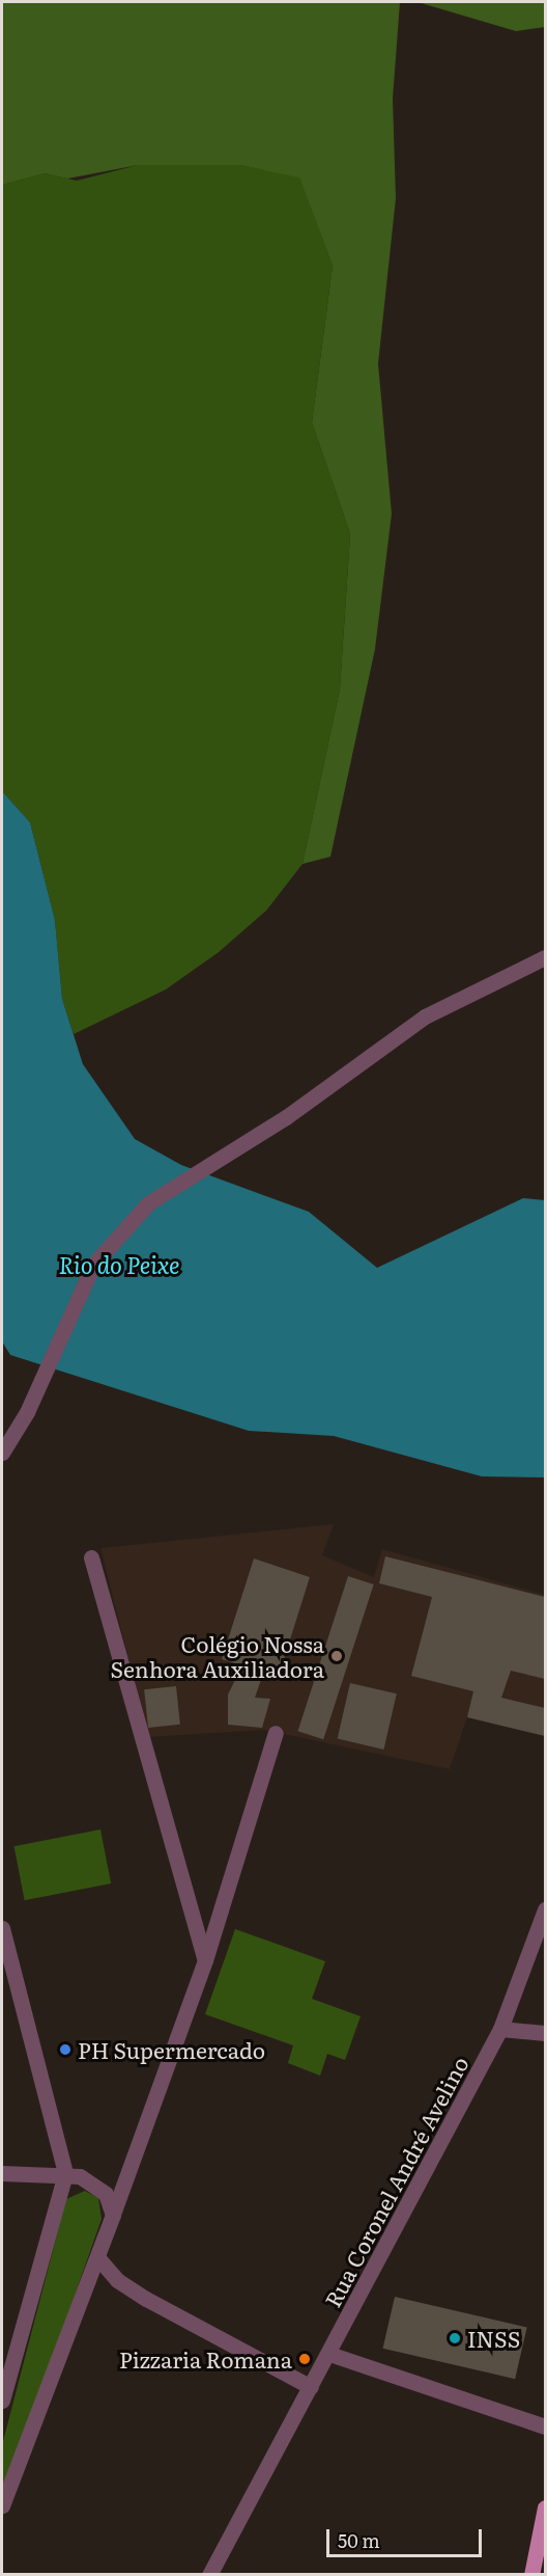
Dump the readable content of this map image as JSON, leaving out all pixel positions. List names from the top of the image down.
{
  "streets": {
    "street": ["Rua Coronel André Avelino"]
  },
  "water": ["Rio do Peixe"],
  "places": [
    "Colégio Nossa Senhora Auxiliadora",
    "PH Supermercado",
    "INSS",
    "Pizzaria Romana"
  ],
  "scale_bar": "50 m"
}
